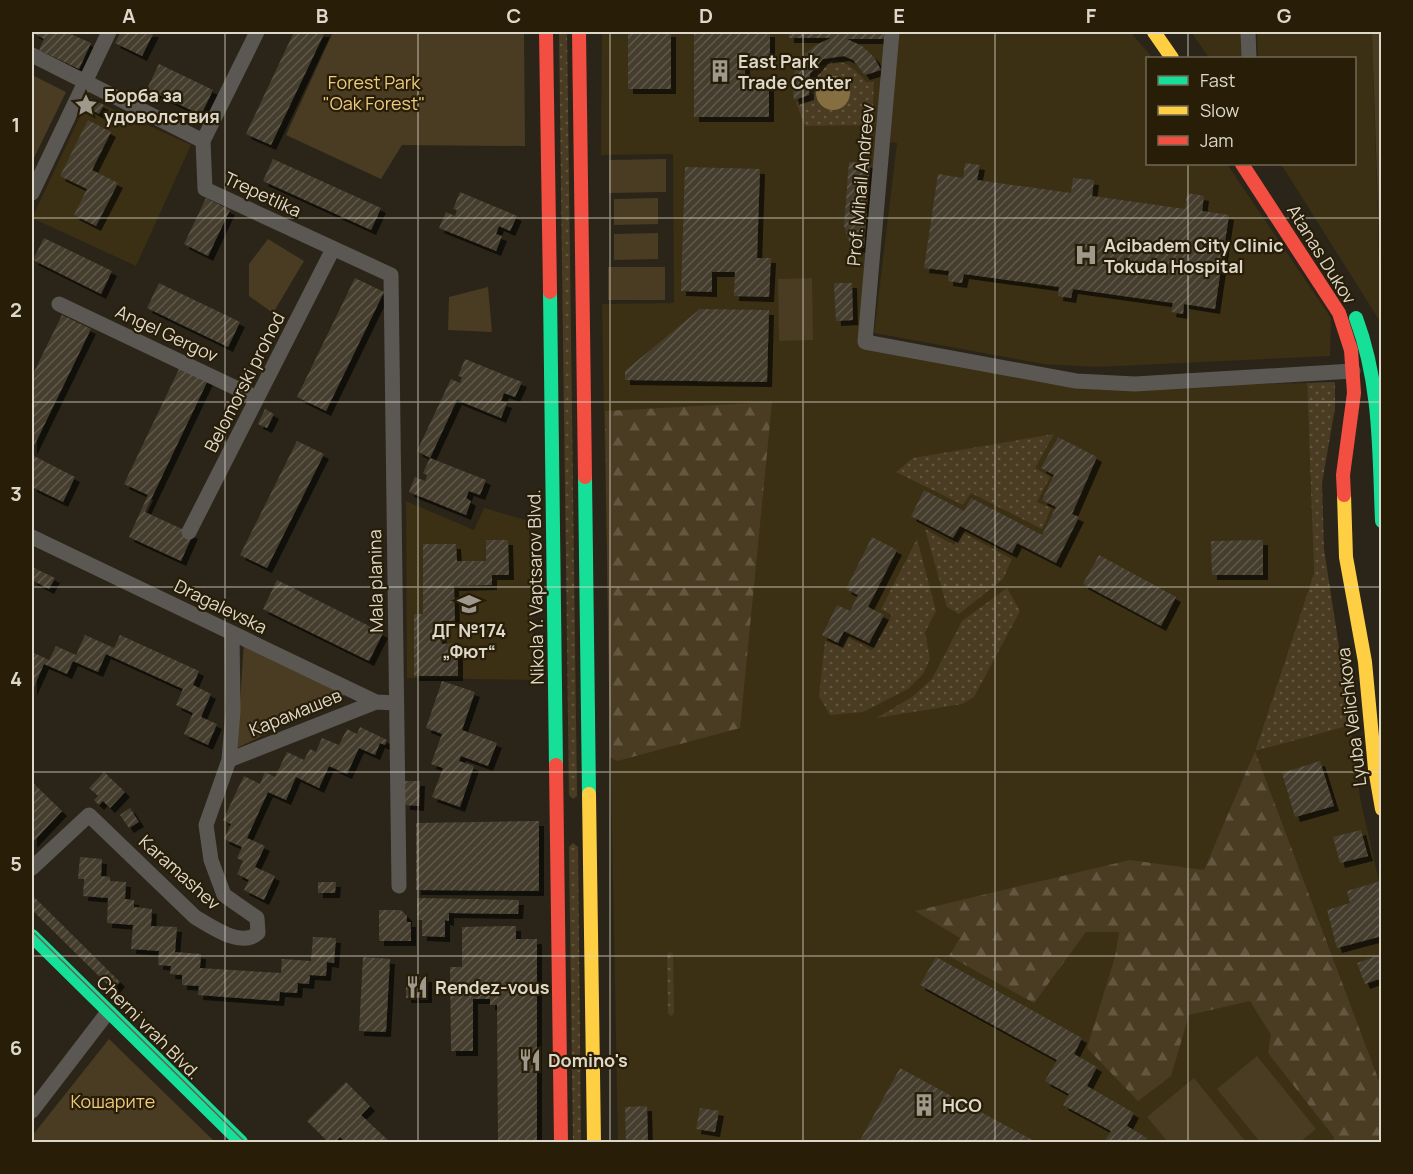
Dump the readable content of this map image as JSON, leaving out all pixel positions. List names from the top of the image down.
{
  "streets": {
    "main road": [
      "Atanas Dukov",
      "Nikola Y. Vaptsarov Blvd.",
      "Lyuba Velichkova",
      "Cherni vrah Blvd."
    ],
    "street": [
      "Prof. Mihail Andreev",
      "Trepetlika",
      "Angel Gergov",
      "Belomorski prohod",
      "Mala planina",
      "Dragalevska",
      "Карамашев",
      "Karamashev"
    ]
  },
  "crossings": [
    ["Prof. Mihail Andreev", "Atanas Dukov"],
    ["Prof. Mihail Andreev", "Lyuba Velichkova"],
    ["Trepetlika", "Belomorski prohod"],
    ["Trepetlika", "Mala planina"],
    ["Atanas Dukov", "Lyuba Velichkova"],
    ["Angel Gergov", "Belomorski prohod"],
    ["Mala planina", "Dragalevska"],
    ["Dragalevska", "Карамашев"],
    ["Dragalevska", "Karamashev"],
    ["Карамашев", "Karamashev"]
  ],
  "parks": ["Forest Park \"Oak Forest\"", "Кошарите"],
  "places": {
    "building": ["East Park Trade Center", "НСО"],
    "place": ["Борба за удоволствия"],
    "hospital": ["Acibadem City Clinic Tokuda Hospital"],
    "school or university": ["ДГ №174 „Фют“"],
    "restaurant": ["Rendez-vous", "Domino's"]
  },
  "legend": ["Fast", "Slow", "Jam"],
  "grid": {
    "columns": [
      "A",
      "B",
      "C",
      "D",
      "E",
      "F",
      "G"
    ],
    "rows": [
      "1",
      "2",
      "3",
      "4",
      "5",
      "6"
    ]
  }
}
